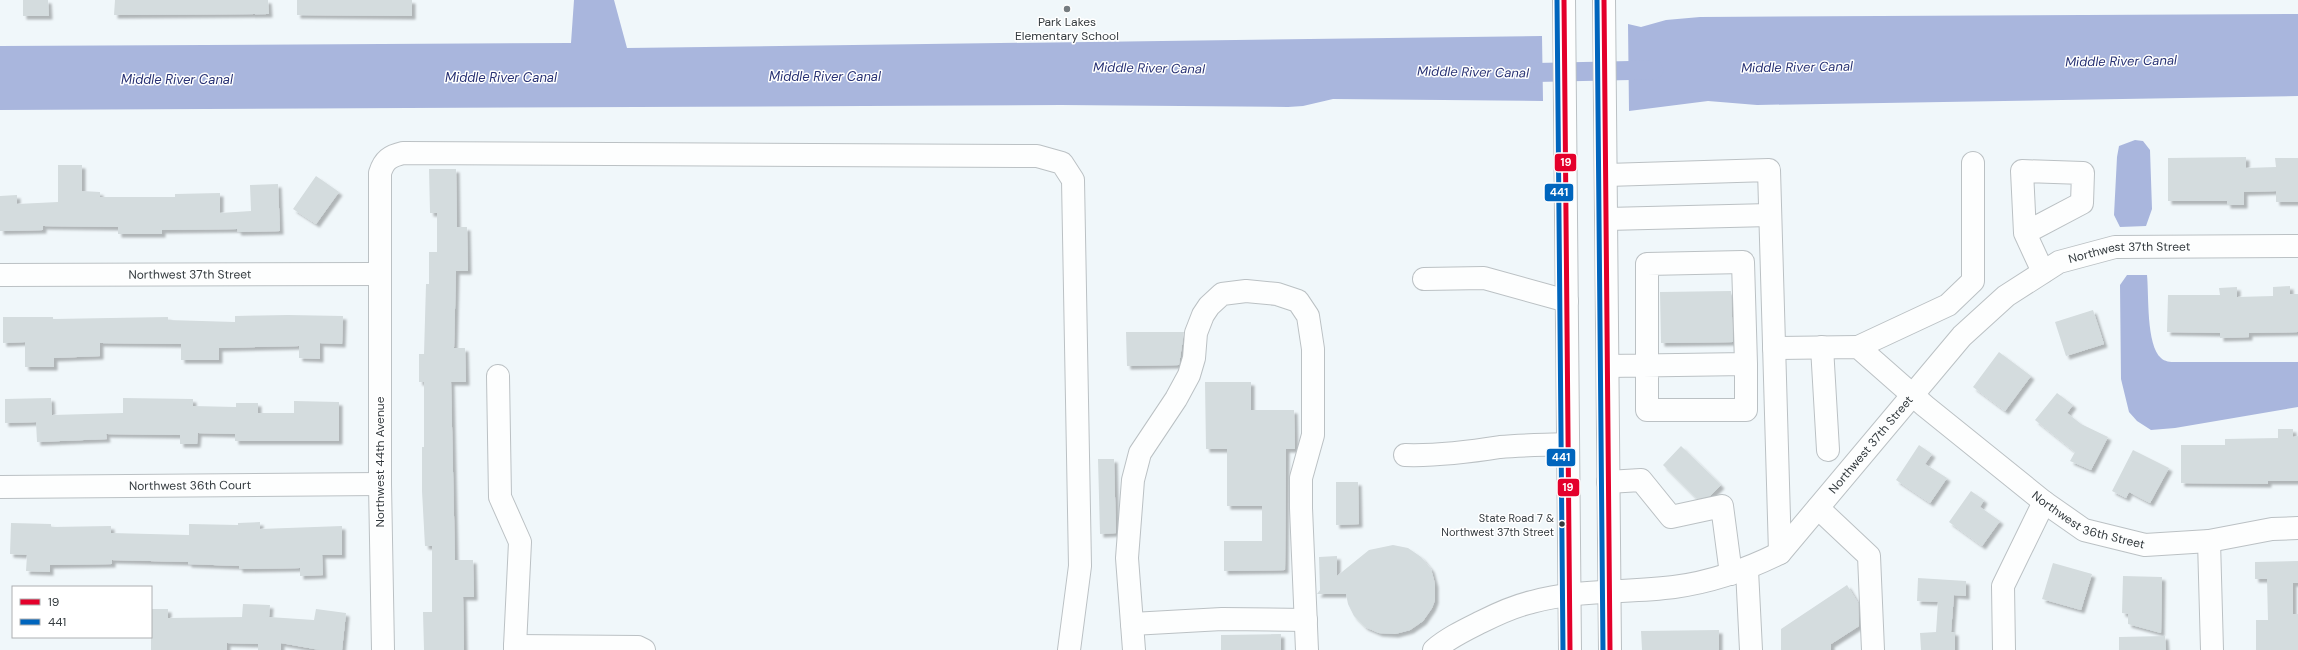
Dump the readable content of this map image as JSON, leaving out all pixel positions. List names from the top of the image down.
{
  "streets": {
    "street": [
      "Northwest 37th Street",
      "Northwest 44th Avenue",
      "Northwest 36th Court",
      "Northwest 36th Street"
    ]
  },
  "crossings": [
    ["Northwest 37th Street", "Northwest 44th Avenue"],
    ["Northwest 37th Street", "Northwest 36th Street"],
    ["Northwest 44th Avenue", "Northwest 36th Court"]
  ],
  "water": ["Middle River Canal"],
  "places": ["Park Lakes Elementary School", "State Road 7 & Northwest 37th Street"],
  "lines": ["transit line 19", "transit line 441"],
  "legend": ["19", "441"]
}
